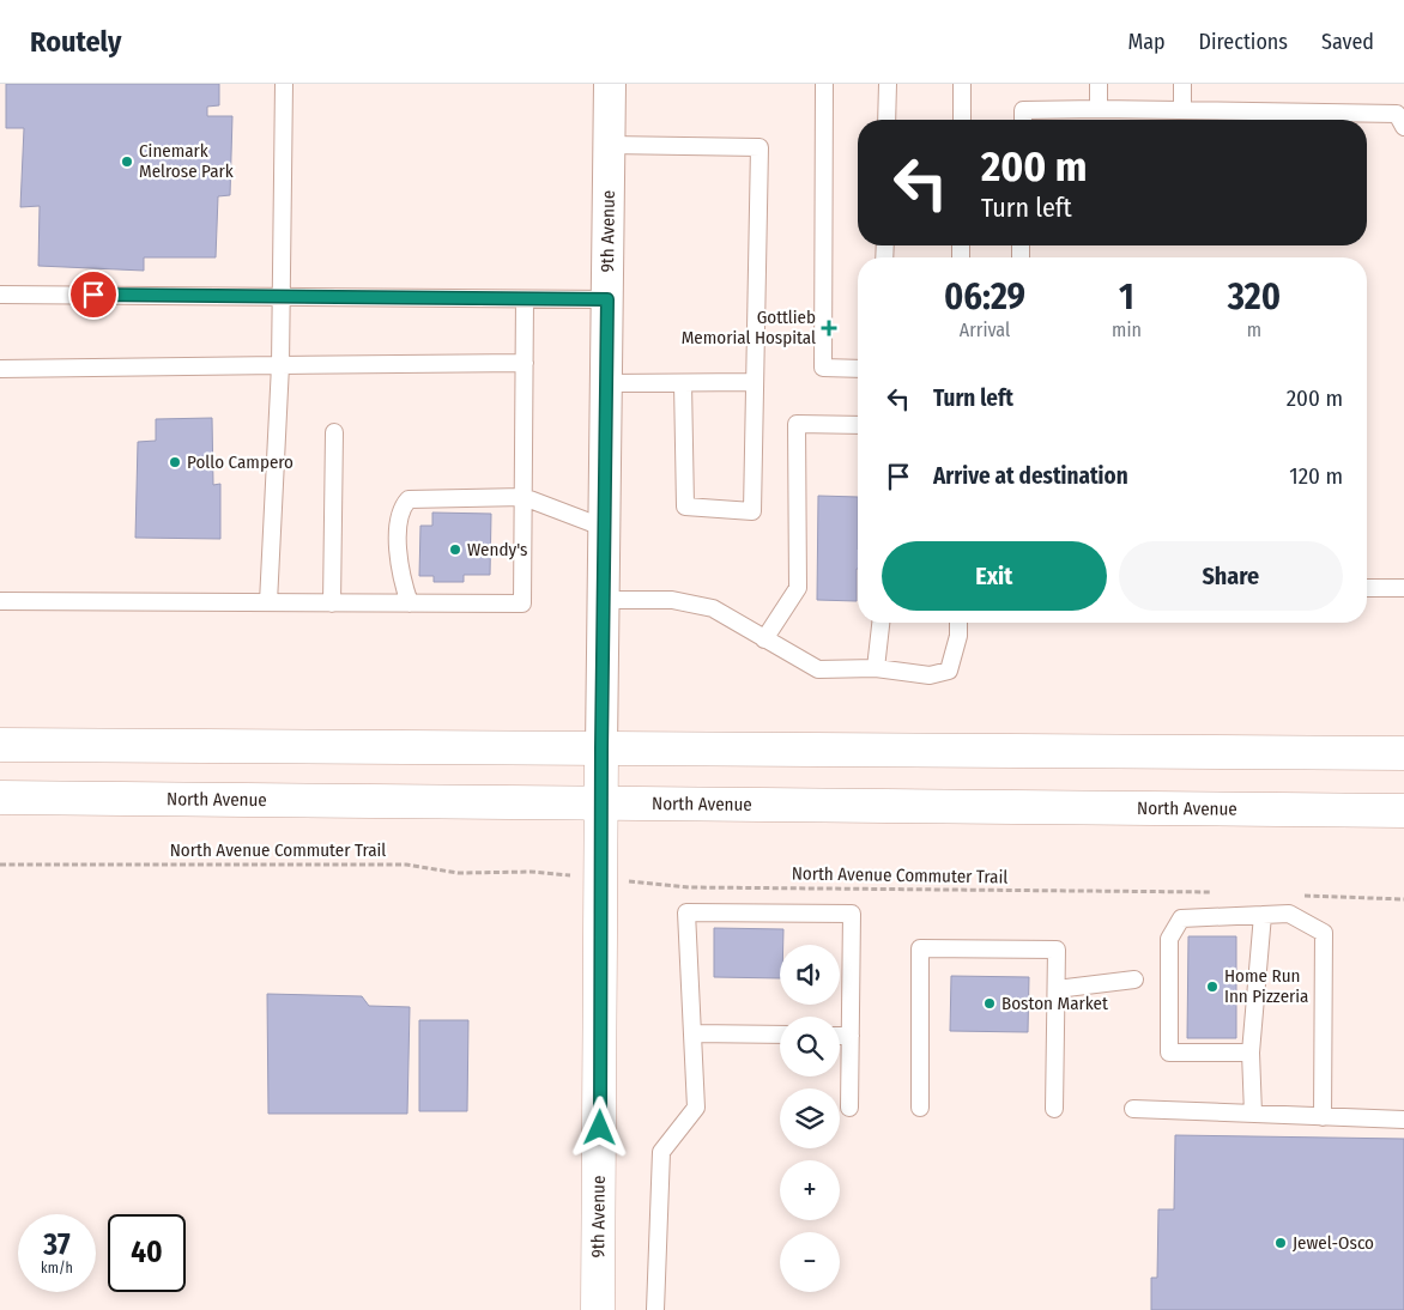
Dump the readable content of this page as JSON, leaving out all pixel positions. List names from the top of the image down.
{
  "streets": {
    "main road": ["9th Avenue", "North Avenue"],
    "path": ["North Avenue Commuter Trail"]
  },
  "crossings": [
    ["9th Avenue", "North Avenue"]
  ],
  "places": {
    "other": [
      "Cinemark Melrose Park",
      "Pollo Campero",
      "Wendy's",
      "Home Run Inn Pizzeria",
      "Boston Market",
      "Jewel-Osco"
    ],
    "health": ["Gottlieb Memorial Hospital"]
  },
  "page": {
    "header": "Routely",
    "nav": ["Map", "Directions", "Saved"],
    "turn": ["200 m", "Turn left"],
    "eta": [
      "06:29",
      "Arrival",
      "1",
      "min",
      "320",
      "m"
    ],
    "list": [
      {
        "name": "Turn left",
        "value": "200 m"
      },
      {
        "name": "Arrive at destination",
        "value": "120 m"
      }
    ],
    "buttons": ["Exit", "Share"],
    "map_buttons": ["+", "−"],
    "speed": "37 km/h",
    "limit": "40"
  }
}
